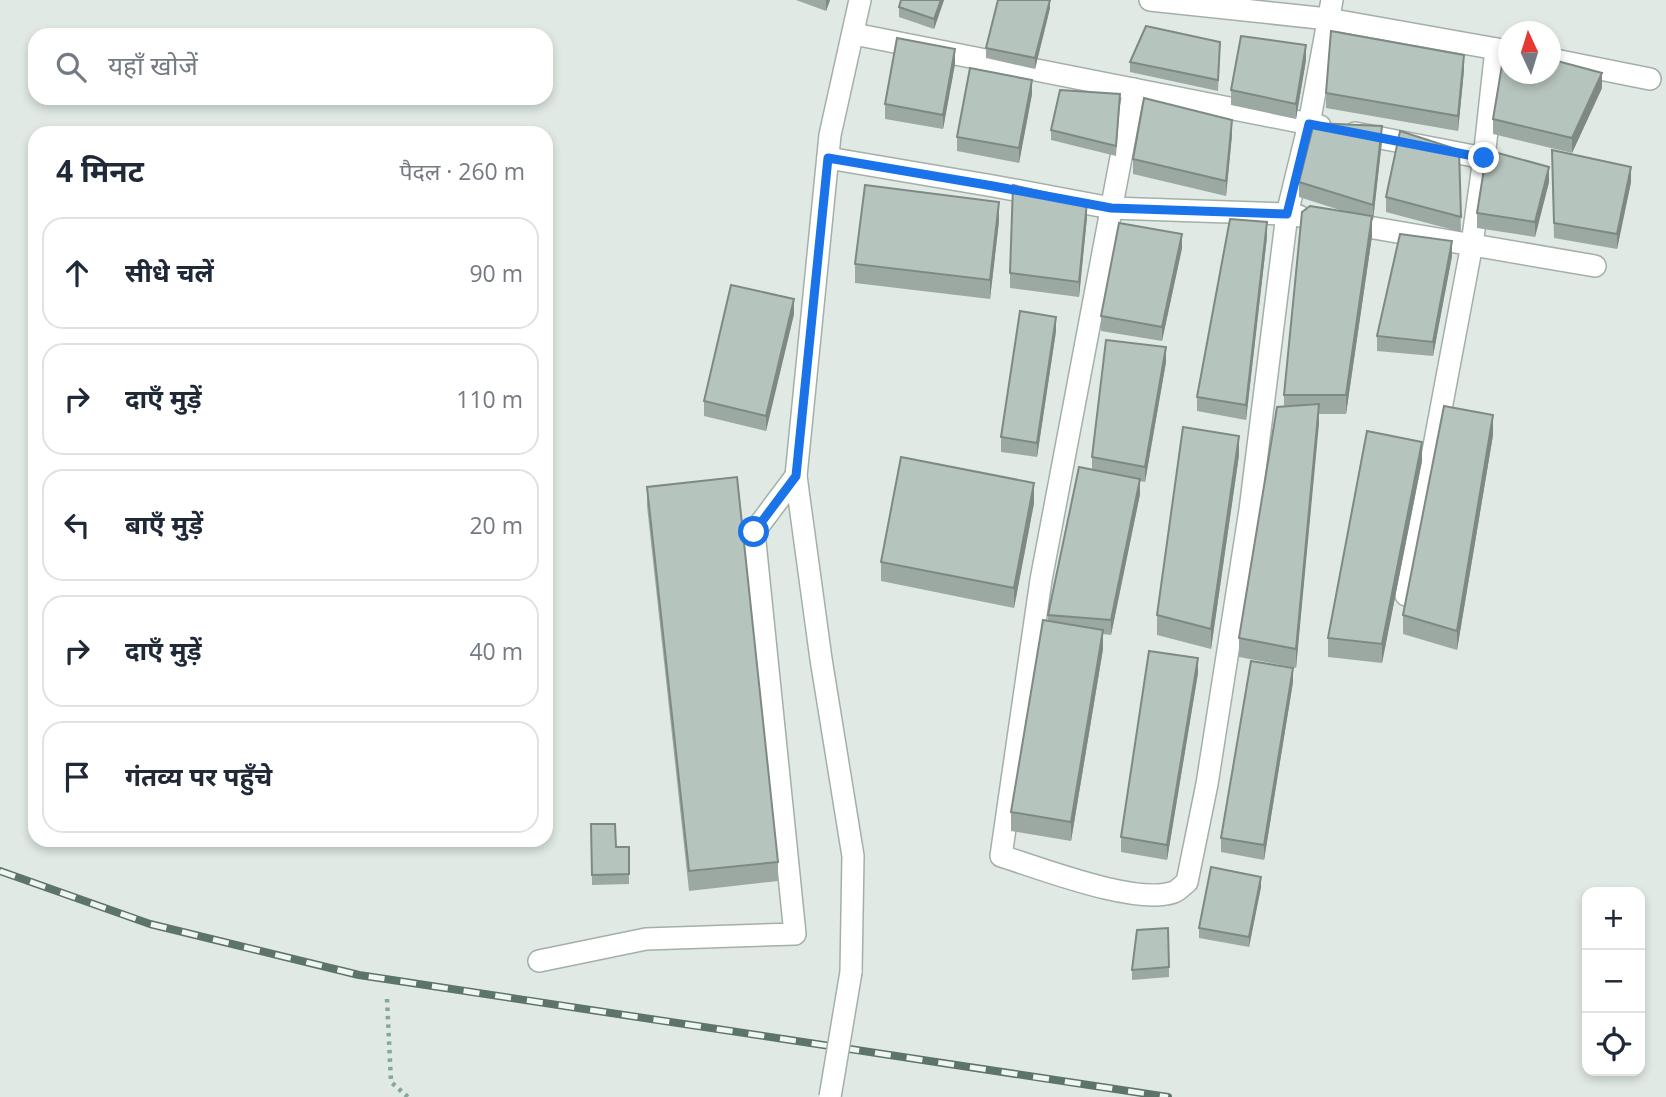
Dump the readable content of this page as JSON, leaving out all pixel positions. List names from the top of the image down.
{
  "north": "top",
  "page": {
    "search": "यहाँ खोजें",
    "heading": ["4 मिनट", "पैदल · 260 m"],
    "list": [
      ["सीधे चलें", "90 m"],
      ["दाएँ मुड़ें", "110 m"],
      ["बाएँ मुड़ें", "20 m"],
      ["दाएँ मुड़ें", "40 m"],
      "गंतव्य पर पहुँचे"
    ],
    "map_buttons": ["+", "−"]
  }
}
